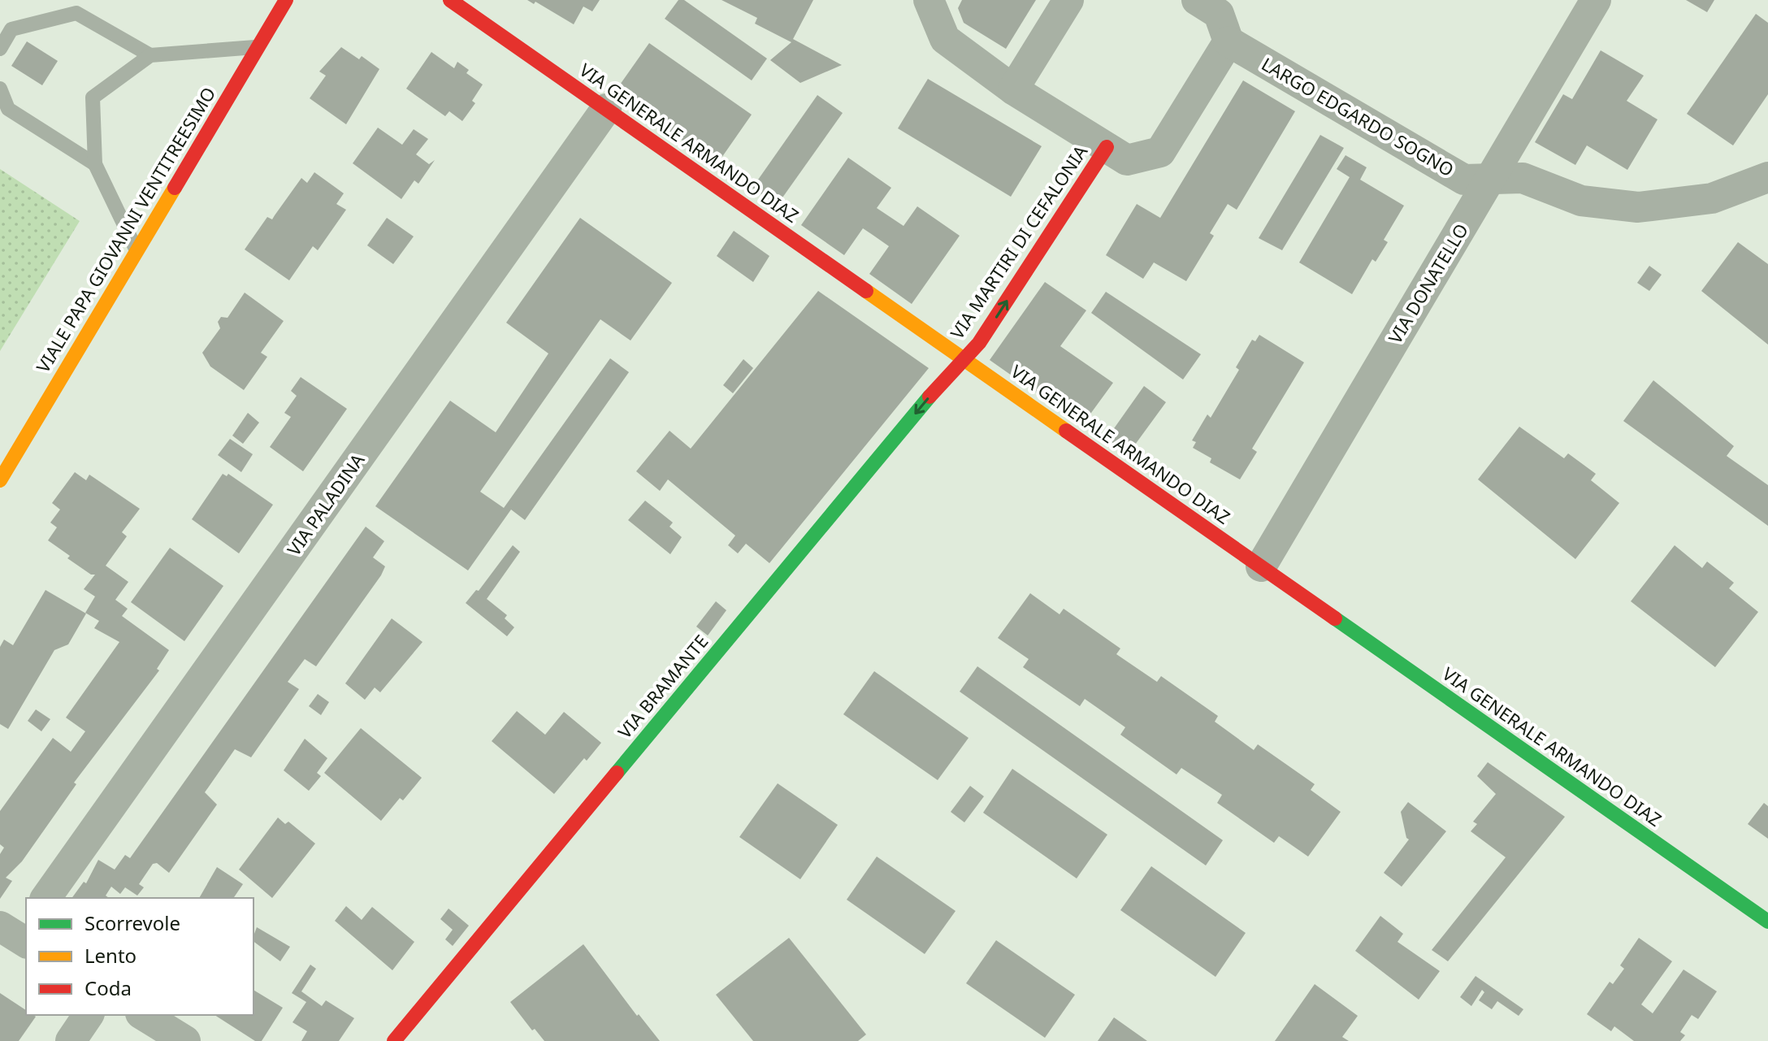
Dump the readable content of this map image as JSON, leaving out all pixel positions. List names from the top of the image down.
{
  "streets": {
    "street": [
      "LARGO EDGARDO SOGNO",
      "VIA GENERALE ARMANDO DIAZ",
      "VIALE PAPA GIOVANNI VENTITREESIMO",
      "VIA MARTIRI DI CEFALONIA",
      "VIA DONATELLO",
      "VIA PALADINA",
      "VIA BRAMANTE"
    ]
  },
  "crossings": [
    ["LARGO EDGARDO SOGNO", "VIA DONATELLO"],
    ["VIA GENERALE ARMANDO DIAZ", "VIA MARTIRI DI CEFALONIA"],
    ["VIA GENERALE ARMANDO DIAZ", "VIA DONATELLO"],
    ["VIA GENERALE ARMANDO DIAZ", "VIA PALADINA"],
    ["VIA GENERALE ARMANDO DIAZ", "VIA BRAMANTE"],
    ["VIA MARTIRI DI CEFALONIA", "VIA BRAMANTE"]
  ],
  "one_way": ["VIA MARTIRI DI CEFALONIA", "VIA BRAMANTE"],
  "legend": ["Scorrevole", "Lento", "Coda"]
}
